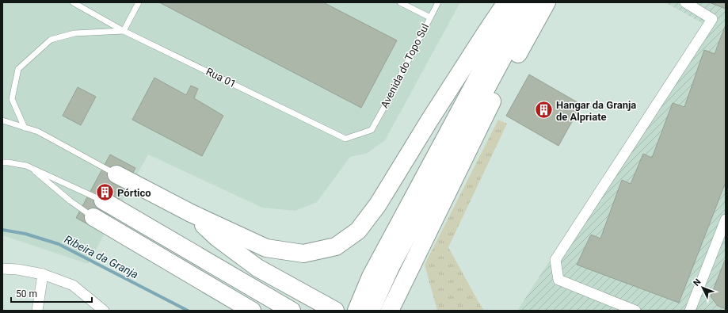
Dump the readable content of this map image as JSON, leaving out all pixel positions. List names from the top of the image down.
{
  "streets": {
    "lane": ["Avenida do Topo Sul", "Rua 01"]
  },
  "crossings": [
    ["Avenida do Topo Sul", "Rua 01"]
  ],
  "water": ["Ribeira da Granja"],
  "places": {
    "building": ["Hangar da Granja de Alpriate", "Pórtico"]
  },
  "scale_bar": "50 m",
  "north": "top left"
}
